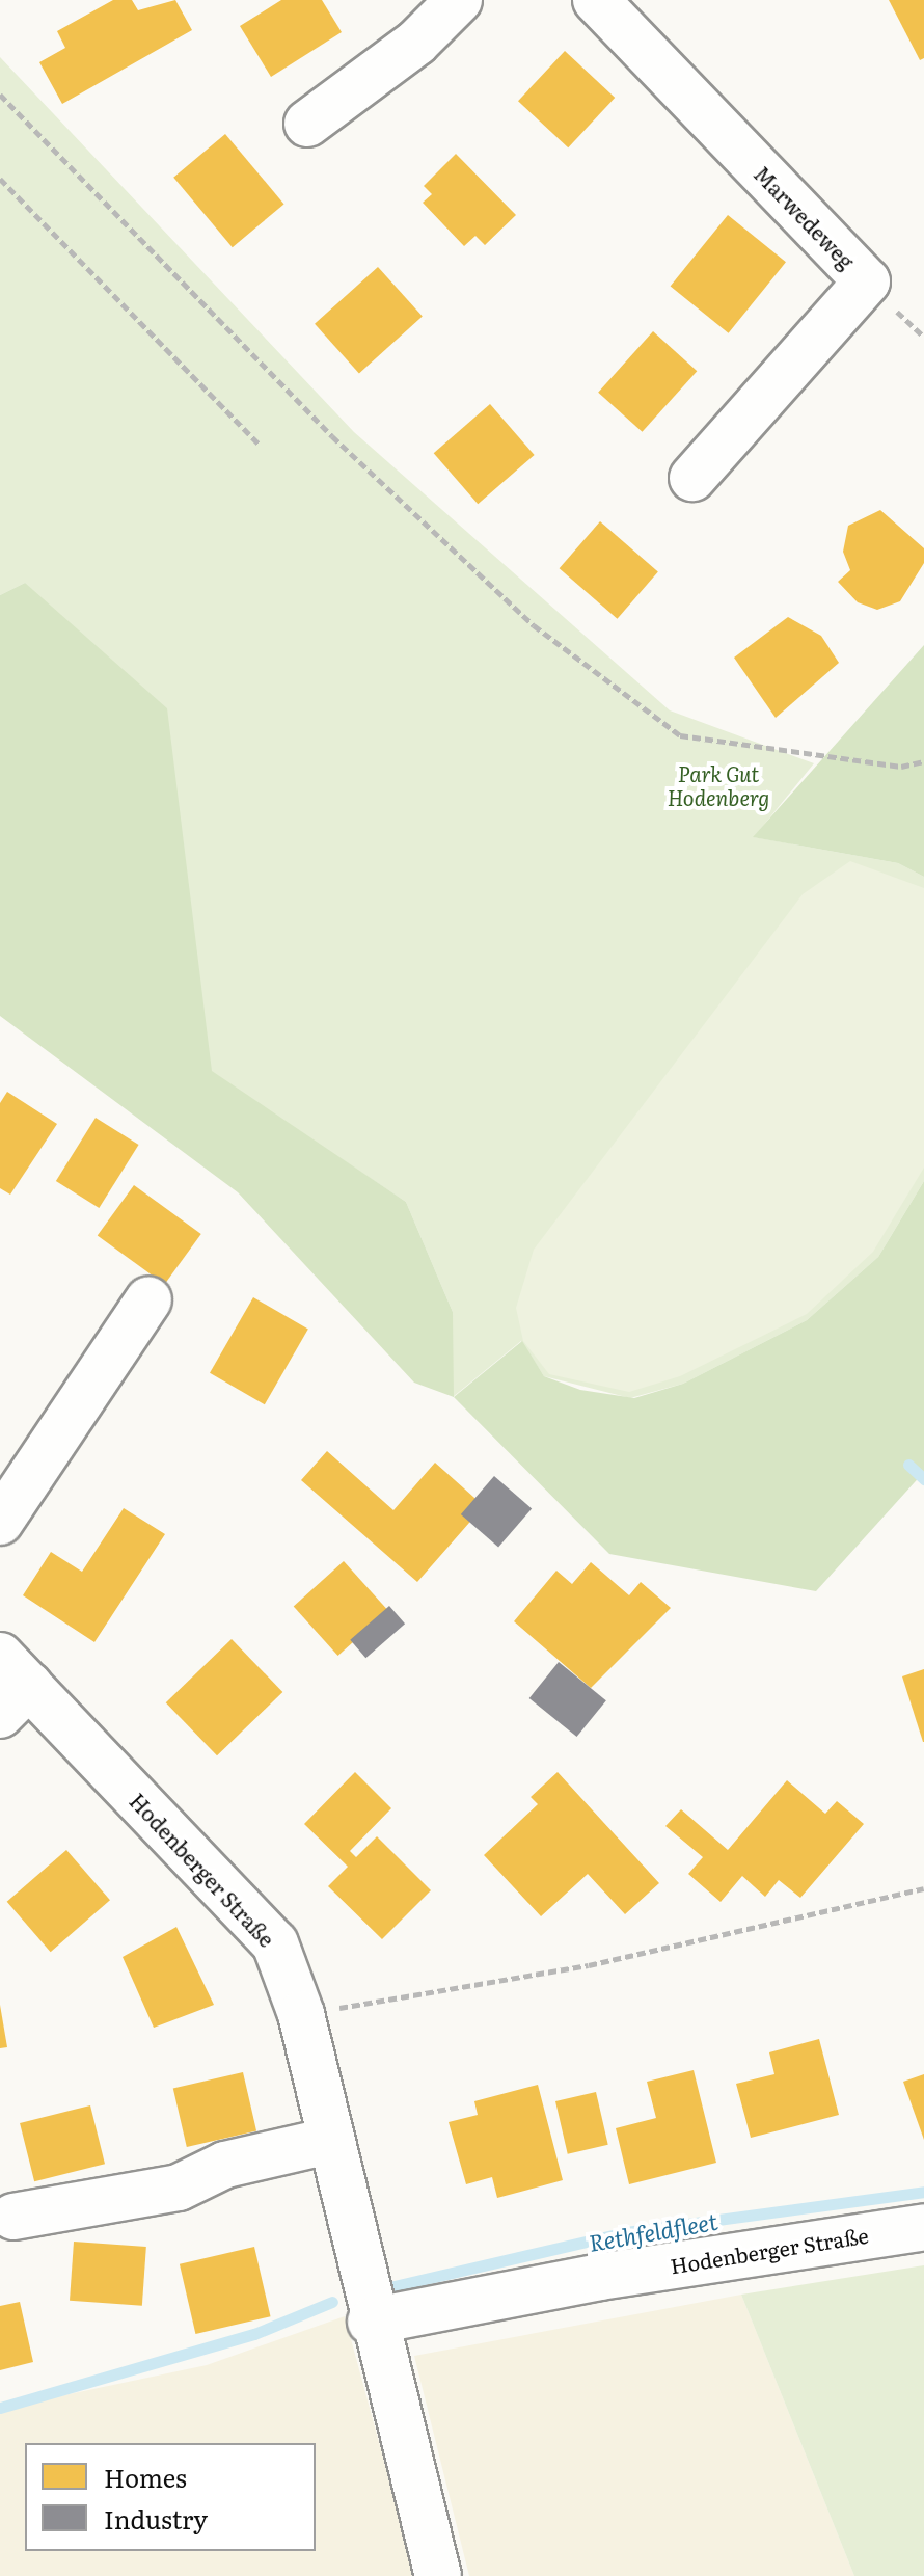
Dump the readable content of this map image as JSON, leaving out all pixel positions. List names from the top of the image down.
{
  "streets": {
    "street": ["Marwedeweg", "Hodenberger Straße"]
  },
  "water": ["Rethfeldfleet"],
  "parks": ["Park Gut Hodenberg"],
  "legend": ["Homes", "Industry"]
}
